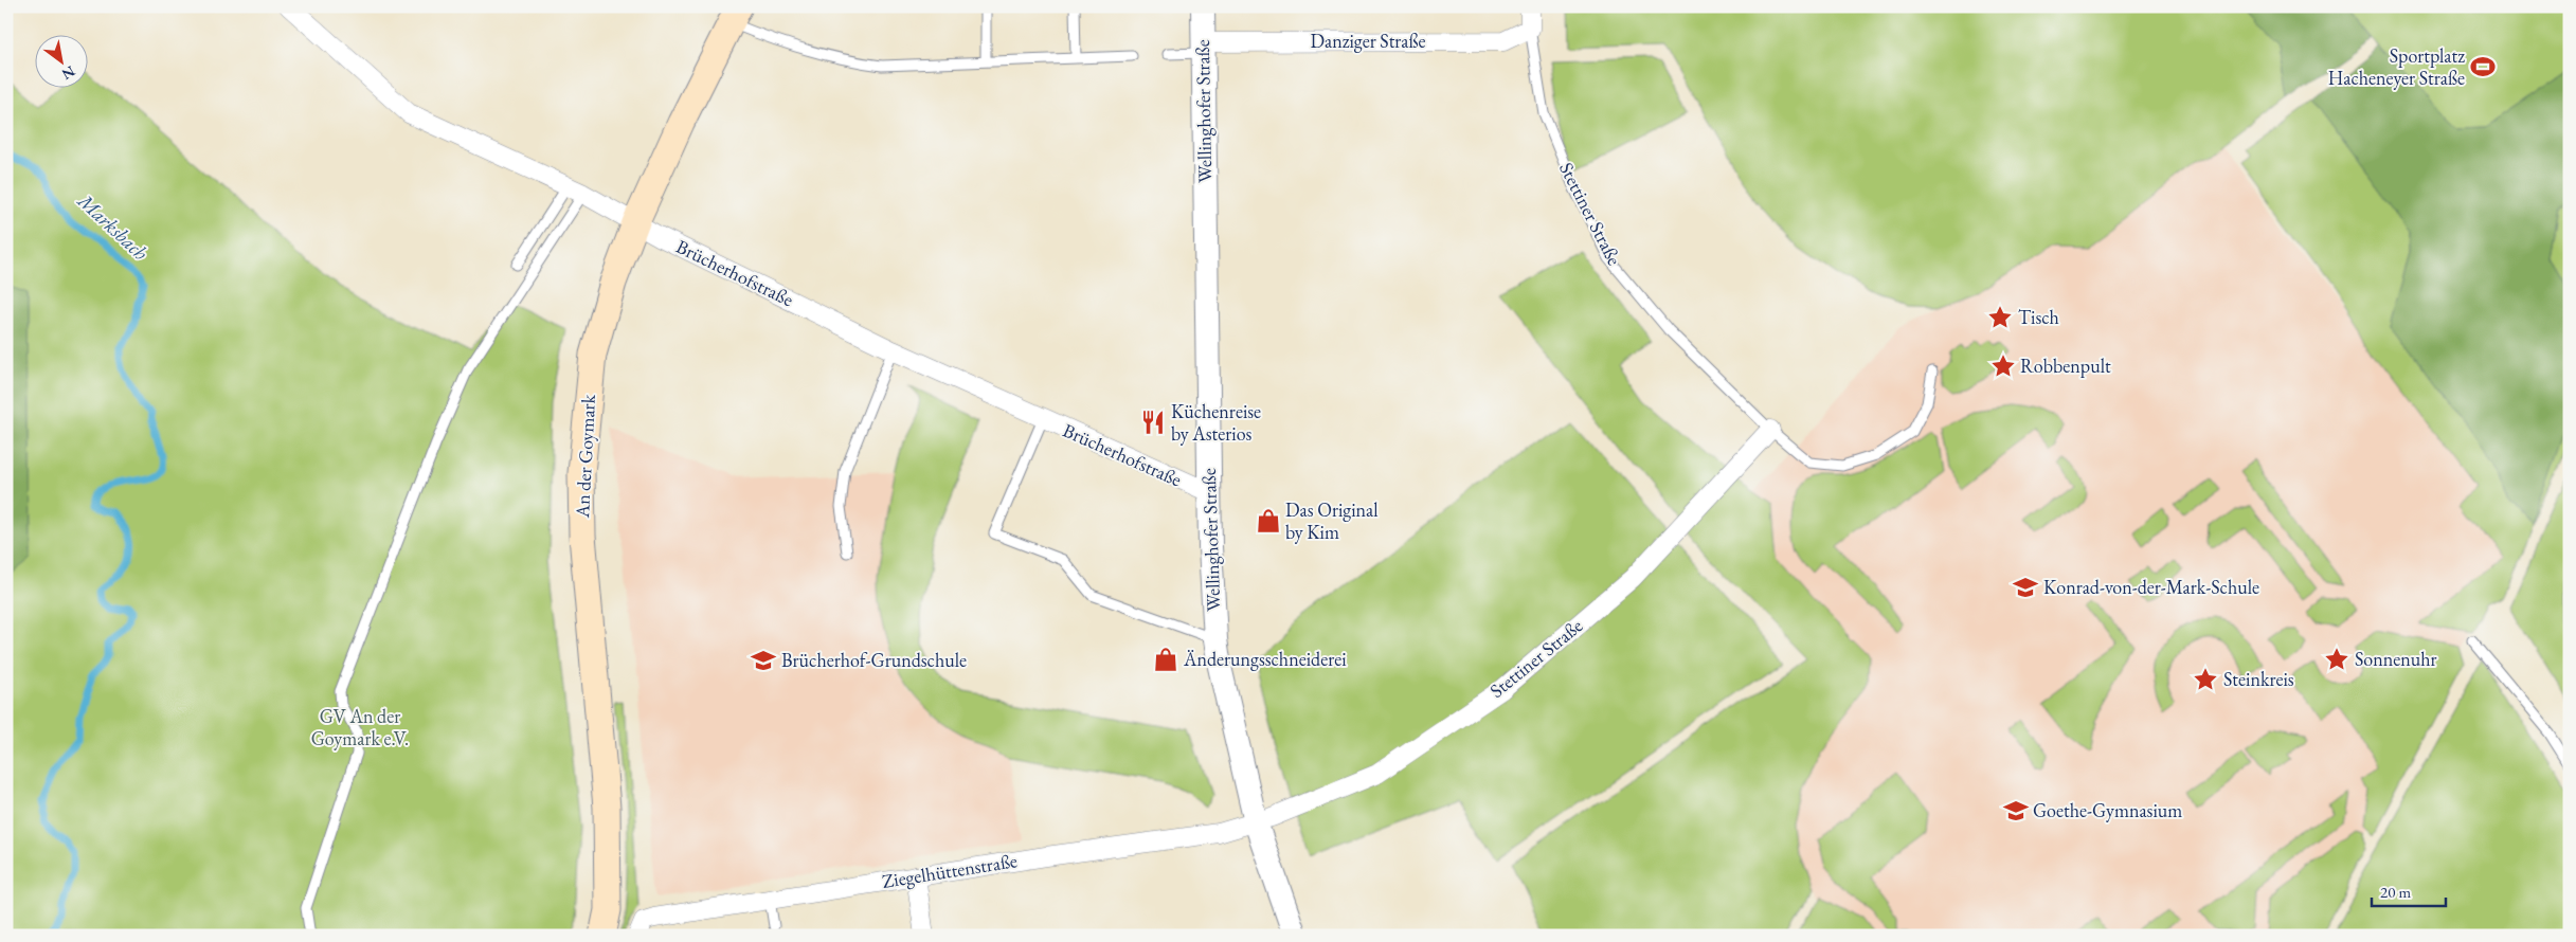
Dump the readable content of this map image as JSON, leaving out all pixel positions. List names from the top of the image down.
{
  "streets": {
    "main road": ["An der Goymark"],
    "street": [
      "Danziger Straße",
      "Wellinghofer Straße",
      "Stettiner Straße",
      "Brücherhofstraße",
      "Ziegelhüttenstraße"
    ]
  },
  "crossings": [
    ["Danziger Straße", "Wellinghofer Straße"],
    ["Danziger Straße", "Stettiner Straße"],
    ["Wellinghofer Straße", "Stettiner Straße"],
    ["Wellinghofer Straße", "Brücherhofstraße"],
    ["Wellinghofer Straße", "Ziegelhüttenstraße"],
    ["Stettiner Straße", "Ziegelhüttenstraße"],
    ["Brücherhofstraße", "An der Goymark"]
  ],
  "water": ["Marksbach"],
  "parks": ["GV An der Goymark e.V."],
  "places": {
    "sports": ["Sportplatz Hacheneyer Straße"],
    "place": [
      "Tisch",
      "Robbenpult",
      "Sonnenuhr",
      "Steinkreis"
    ],
    "restaurant": ["Küchenreise by Asterios"],
    "shop": ["Das Original by Kim", "Änderungsschneiderei"],
    "school or university": ["Konrad-von-der-Mark-Schule", "Brücherhof-Grundschule", "Goethe-Gymnasium"]
  },
  "scale_bar": "20 m",
  "north": "bottom right"
}
